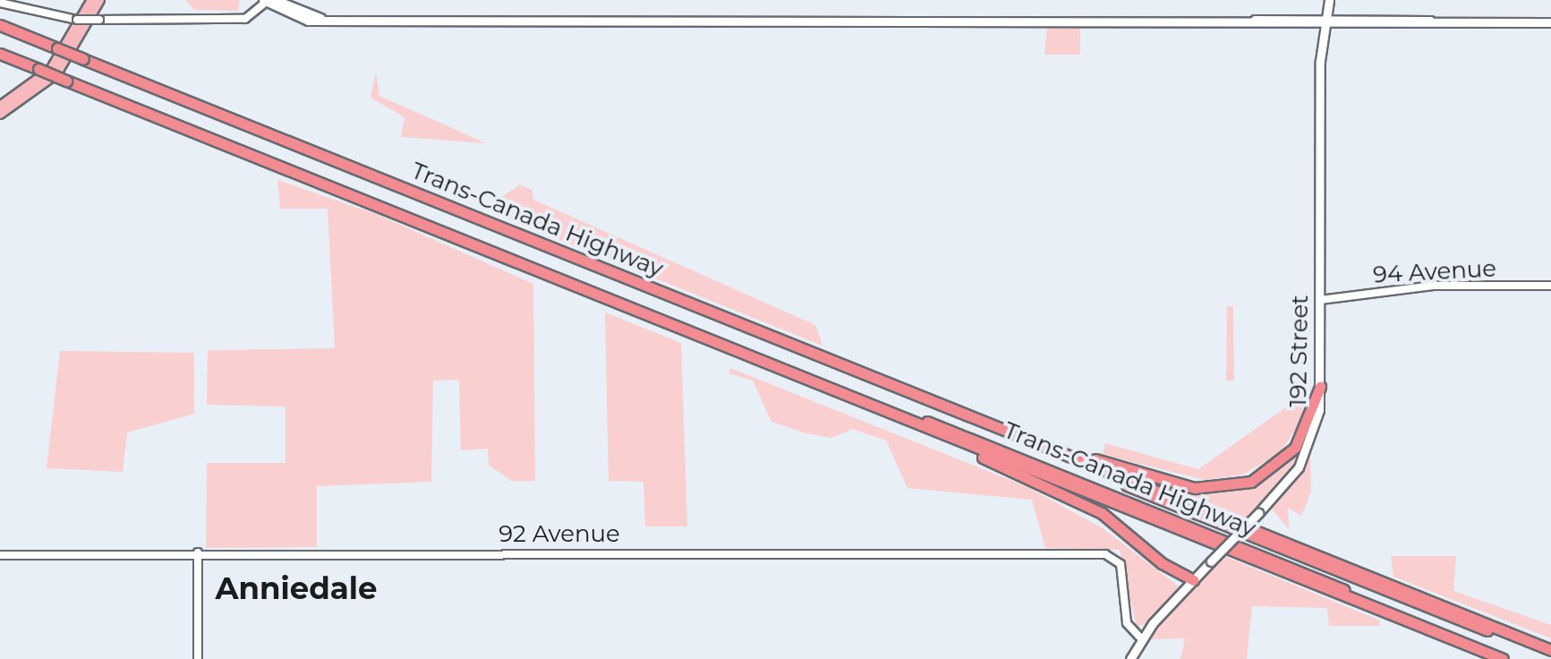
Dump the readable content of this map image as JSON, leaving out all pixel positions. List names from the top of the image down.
{
  "streets": {
    "highway": ["Trans-Canada Highway"],
    "main road": ["192 Street"],
    "street": ["94 Avenue", "92 Avenue"]
  },
  "crossings": [
    ["94 Avenue", "192 Street"],
    ["192 Street", "92 Avenue"]
  ],
  "districts": ["Anniedale"]
}
